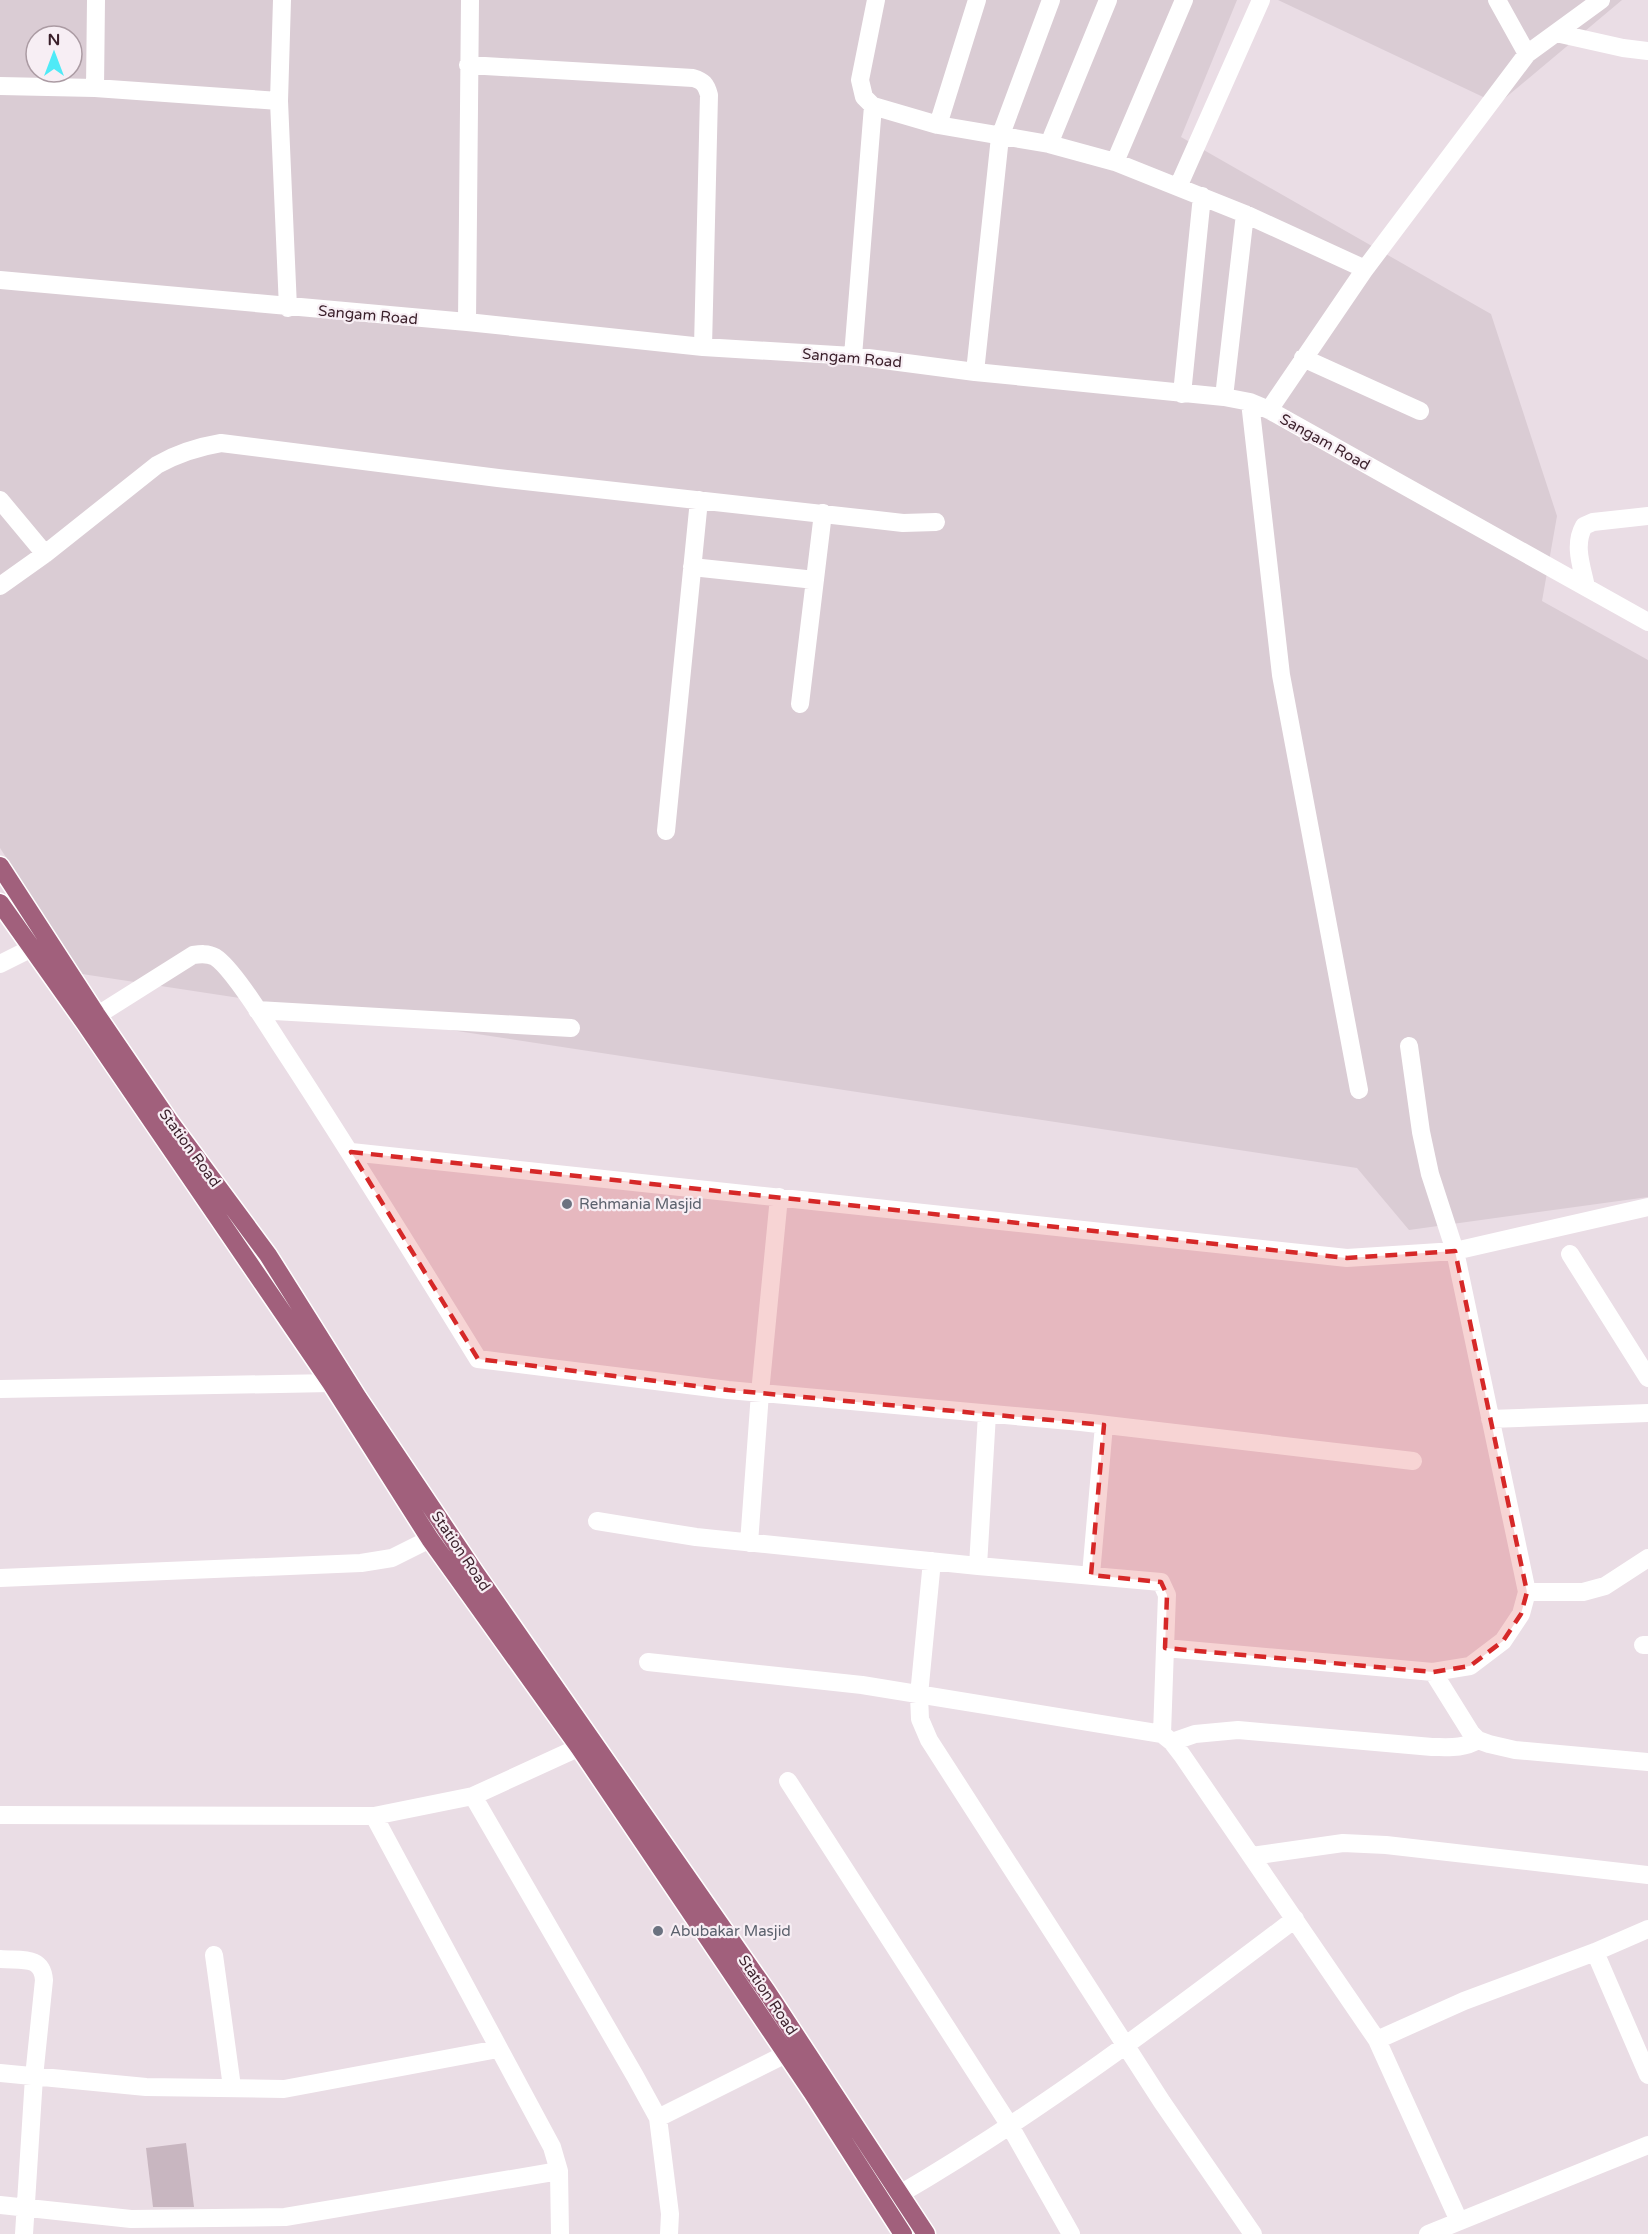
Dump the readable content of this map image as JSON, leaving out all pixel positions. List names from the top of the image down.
{
  "streets": {
    "main road": ["Station Road"],
    "street": ["Sangam Road"]
  },
  "places": ["Rehmania Masjid", "Abubakar Masjid"],
  "north": "top"
}
